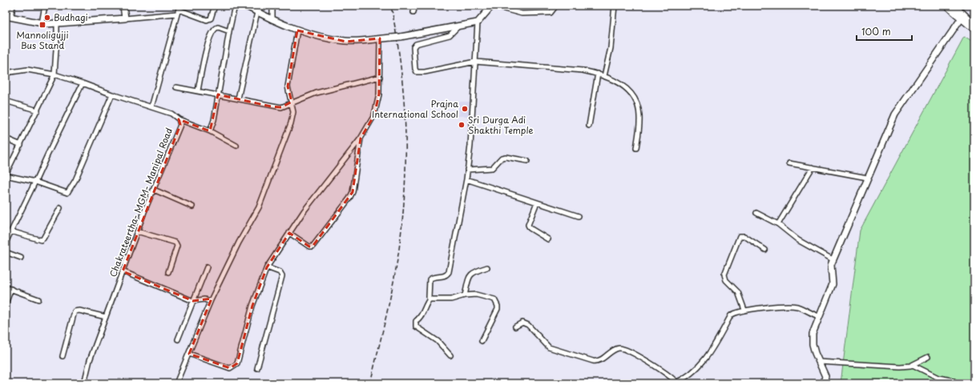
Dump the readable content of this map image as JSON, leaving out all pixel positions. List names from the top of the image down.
{
  "streets": {
    "street": ["Chakrateertha- MGM- Manipal Road"]
  },
  "places": {
    "other": ["Budhagi", "Prajna International School", "Sri Durga Adi Shakthi Temple"],
    "transit": ["Mannoligujji Bus Stand"]
  },
  "scale_bar": "100 m"
}
